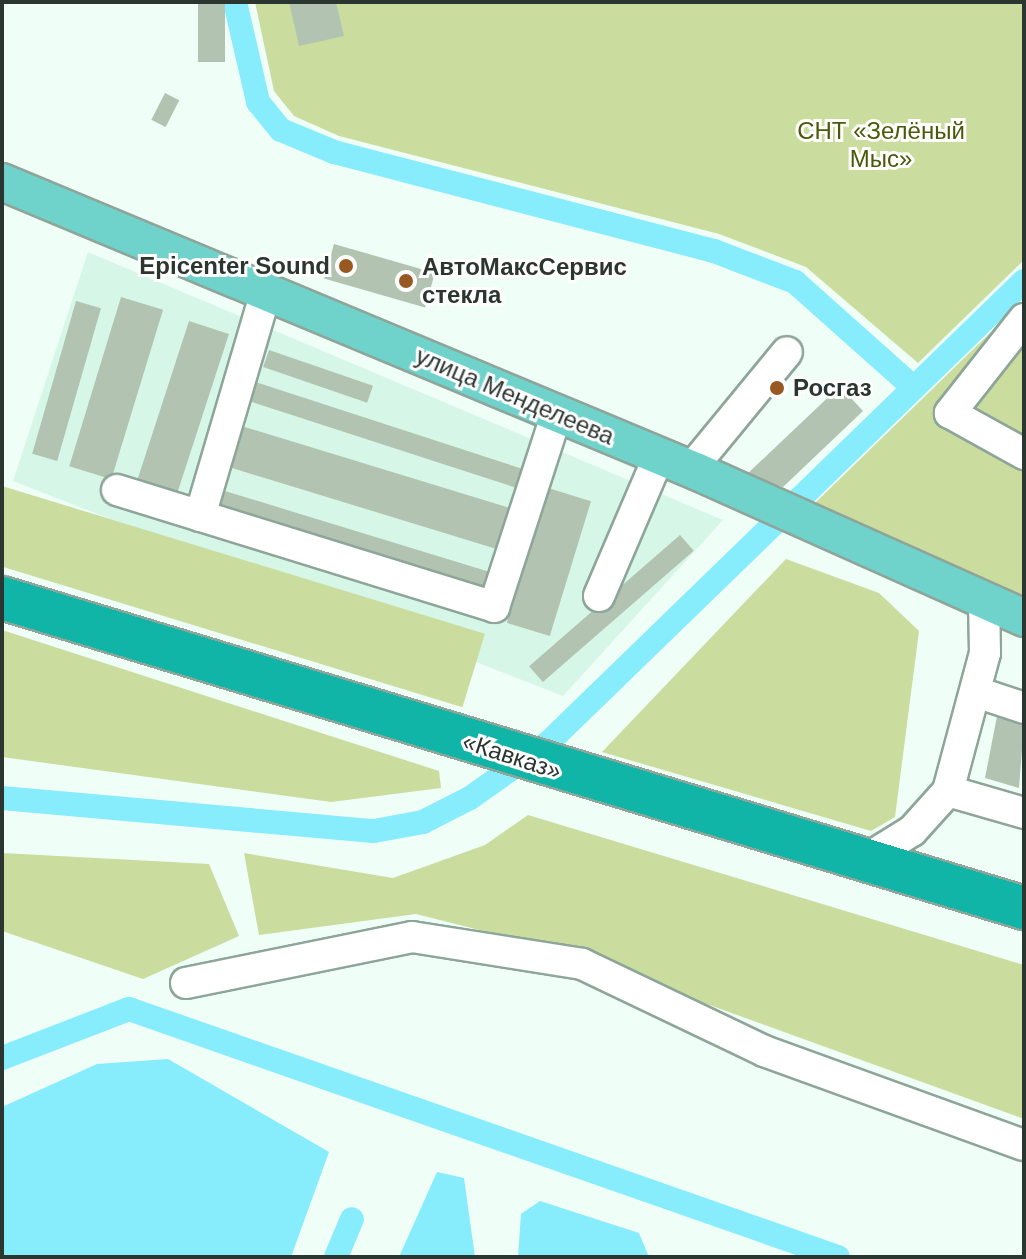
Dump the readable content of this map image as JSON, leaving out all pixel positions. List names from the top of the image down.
{
  "streets": {
    "highway": ["«Кавказ»"],
    "main road": ["улица Менделеева"]
  },
  "parks": ["СНТ «Зелёный Мыс»"],
  "places": ["Epicenter Sound", "АвтоМаксСервис стекла", "Росгаз"]
}
